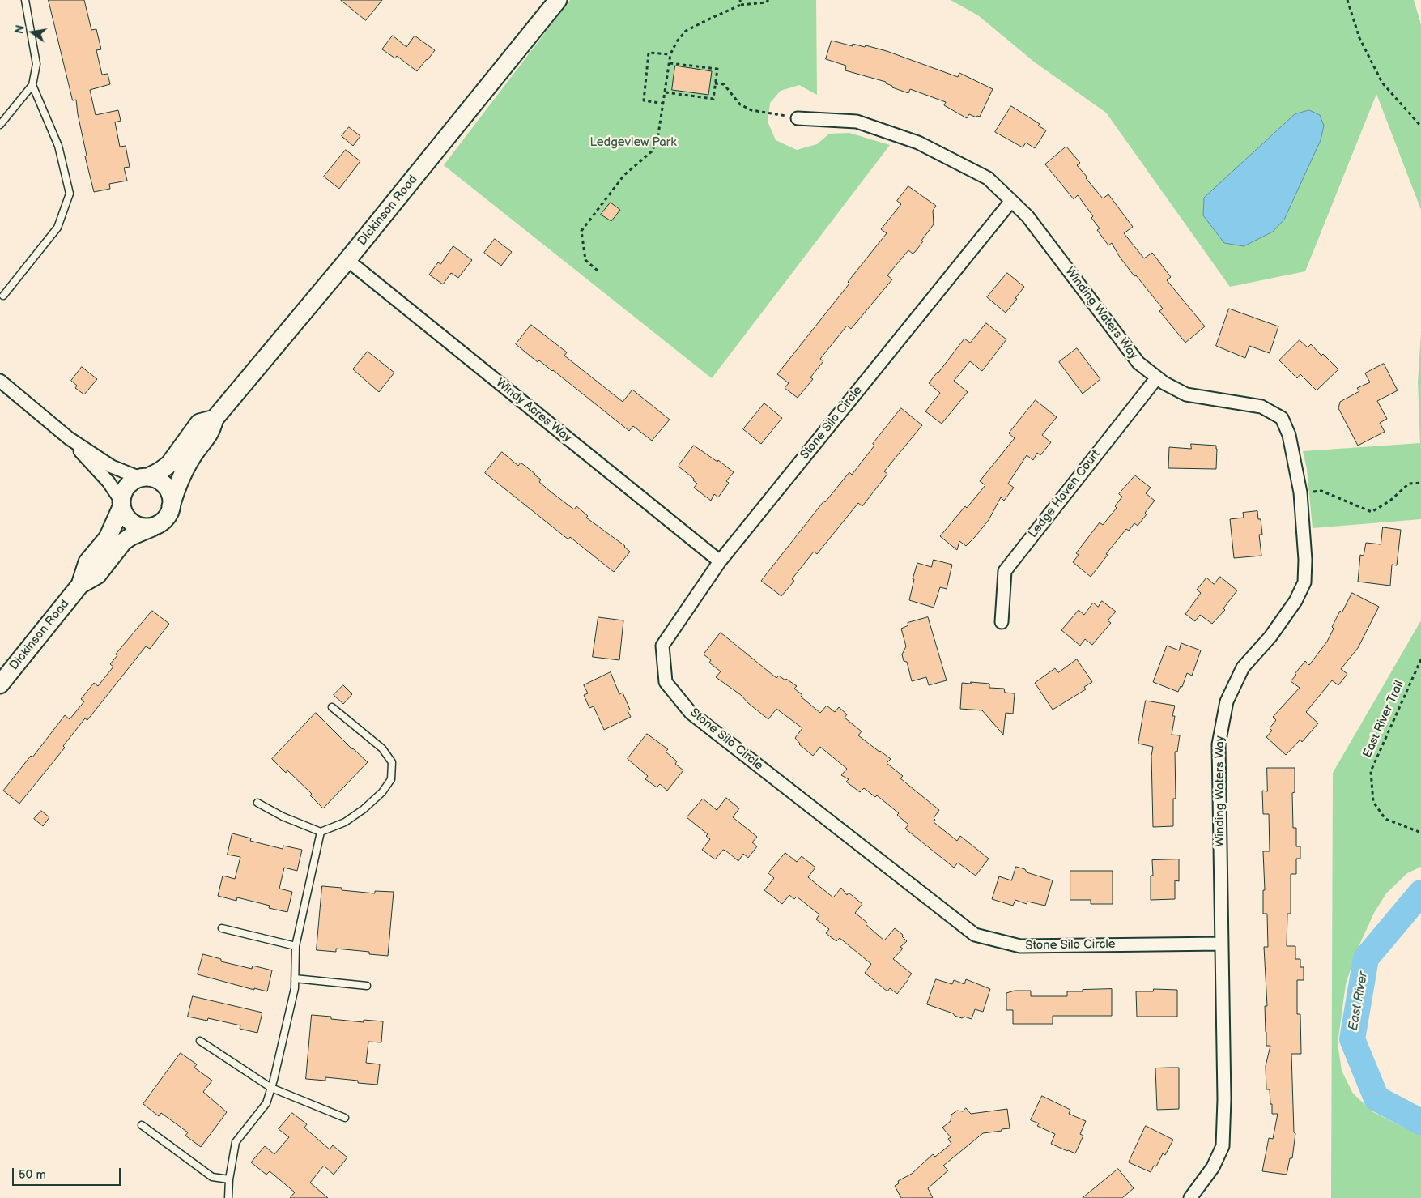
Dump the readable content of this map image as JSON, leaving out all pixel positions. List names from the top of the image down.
{
  "streets": {
    "street": [
      "Dickinson Road",
      "Winding Waters Way",
      "Windy Acres Way",
      "Stone Silo Circle",
      "Ledge Haven Court"
    ],
    "path": ["East River Trail"]
  },
  "crossings": [
    ["Dickinson Road", "Windy Acres Way"],
    ["Winding Waters Way", "Stone Silo Circle"],
    ["Winding Waters Way", "Ledge Haven Court"],
    ["Windy Acres Way", "Stone Silo Circle"]
  ],
  "water": ["East River"],
  "parks": ["Ledgeview Park"],
  "scale_bar": "50 m",
  "north": "left"
}
